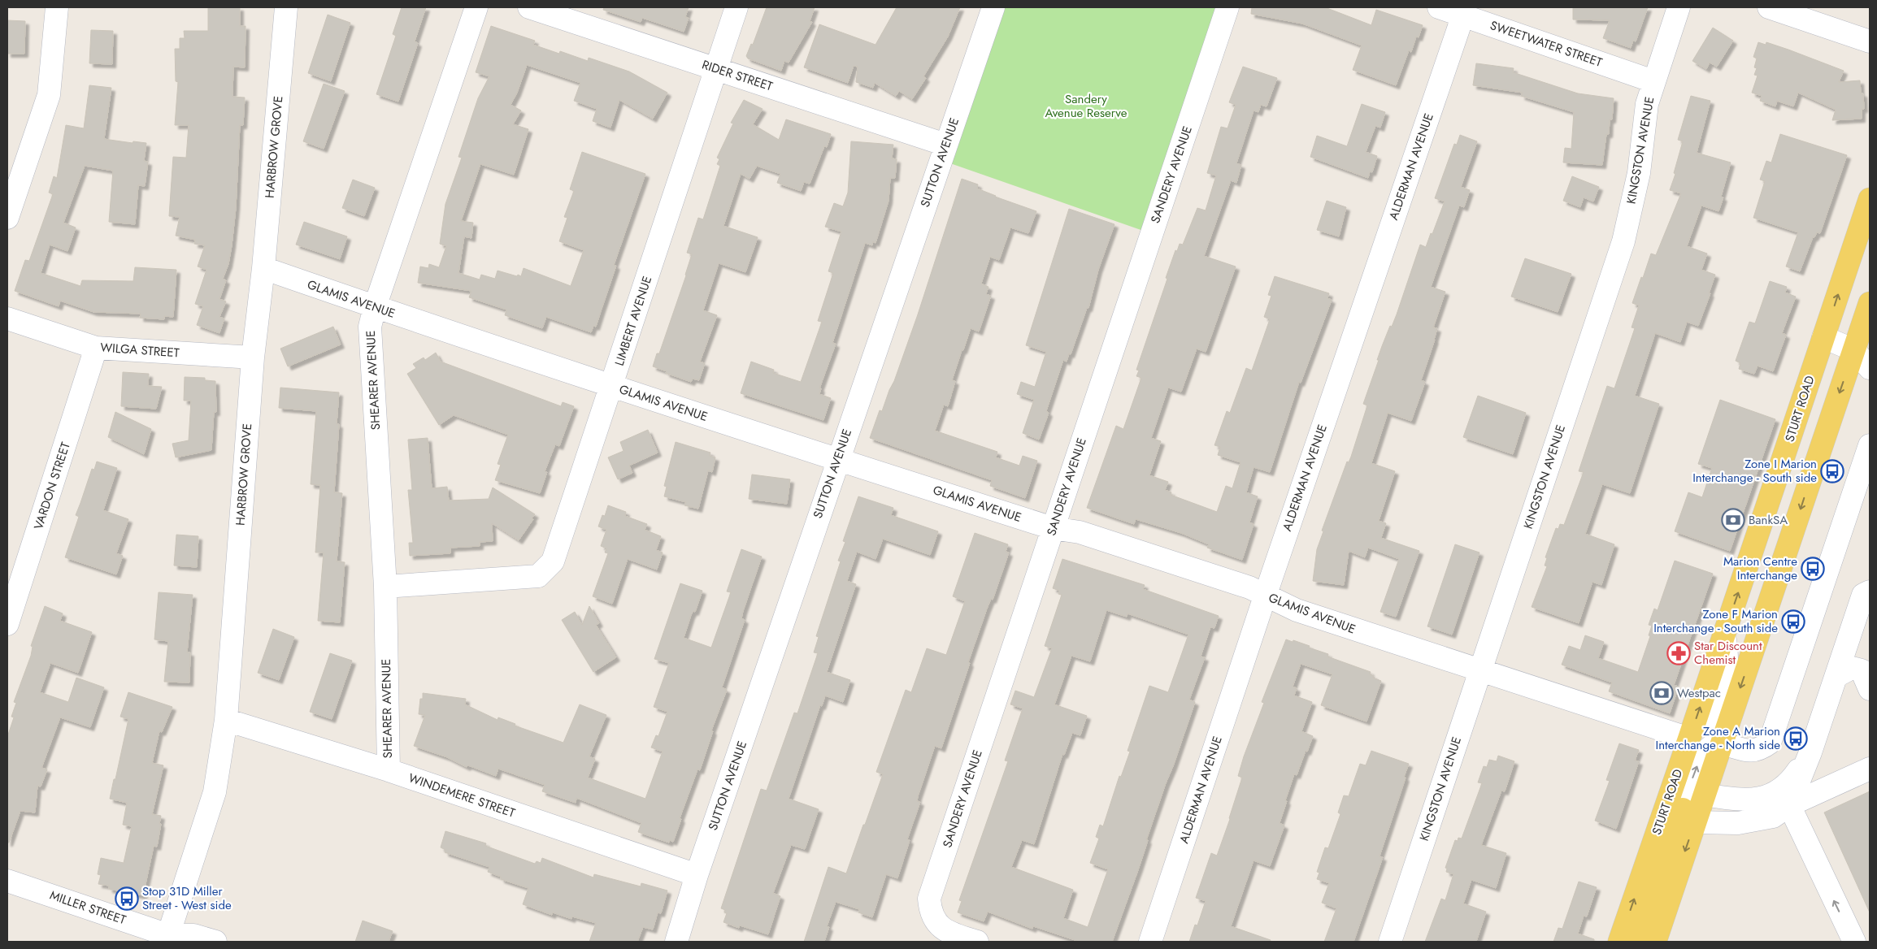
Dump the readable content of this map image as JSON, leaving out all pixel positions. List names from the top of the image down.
{
  "streets": {
    "main road": ["STURT ROAD"],
    "street": [
      "SWEETWATER STREET",
      "RIDER STREET",
      "HARBROW GROVE",
      "KINGSTON AVENUE",
      "SUTTON AVENUE",
      "ALDERMAN AVENUE",
      "SANDERY AVENUE",
      "GLAMIS AVENUE",
      "LIMBERT AVENUE",
      "WILGA STREET",
      "SHEARER AVENUE",
      "VARDON STREET",
      "WINDEMERE STREET",
      "MILLER STREET"
    ]
  },
  "crossings": [
    ["SWEETWATER STREET", "KINGSTON AVENUE"],
    ["SWEETWATER STREET", "ALDERMAN AVENUE"],
    ["RIDER STREET", "SUTTON AVENUE"],
    ["RIDER STREET", "LIMBERT AVENUE"],
    ["HARBROW GROVE", "GLAMIS AVENUE"],
    ["HARBROW GROVE", "WILGA STREET"],
    ["HARBROW GROVE", "WINDEMERE STREET"],
    ["HARBROW GROVE", "MILLER STREET"],
    ["KINGSTON AVENUE", "GLAMIS AVENUE"],
    ["SUTTON AVENUE", "GLAMIS AVENUE"],
    ["SUTTON AVENUE", "WINDEMERE STREET"],
    ["ALDERMAN AVENUE", "GLAMIS AVENUE"],
    ["SANDERY AVENUE", "GLAMIS AVENUE"],
    ["GLAMIS AVENUE", "LIMBERT AVENUE"],
    ["GLAMIS AVENUE", "SHEARER AVENUE"],
    ["GLAMIS AVENUE", "STURT ROAD"],
    ["LIMBERT AVENUE", "SHEARER AVENUE"],
    ["WILGA STREET", "VARDON STREET"],
    ["SHEARER AVENUE", "WINDEMERE STREET"]
  ],
  "parks": ["Sandery Avenue Reserve"],
  "places": {
    "bus stop": [
      "Zone I Marion Interchange - South side",
      "Marion Centre Interchange",
      "Zone F Marion Interchange - South side",
      "Zone A Marion Interchange - North side",
      "Stop 31D Miller Street - West side"
    ],
    "bank": ["BankSA", "Westpac"],
    "pharmacy": ["Star Discount Chemist"]
  }
}
